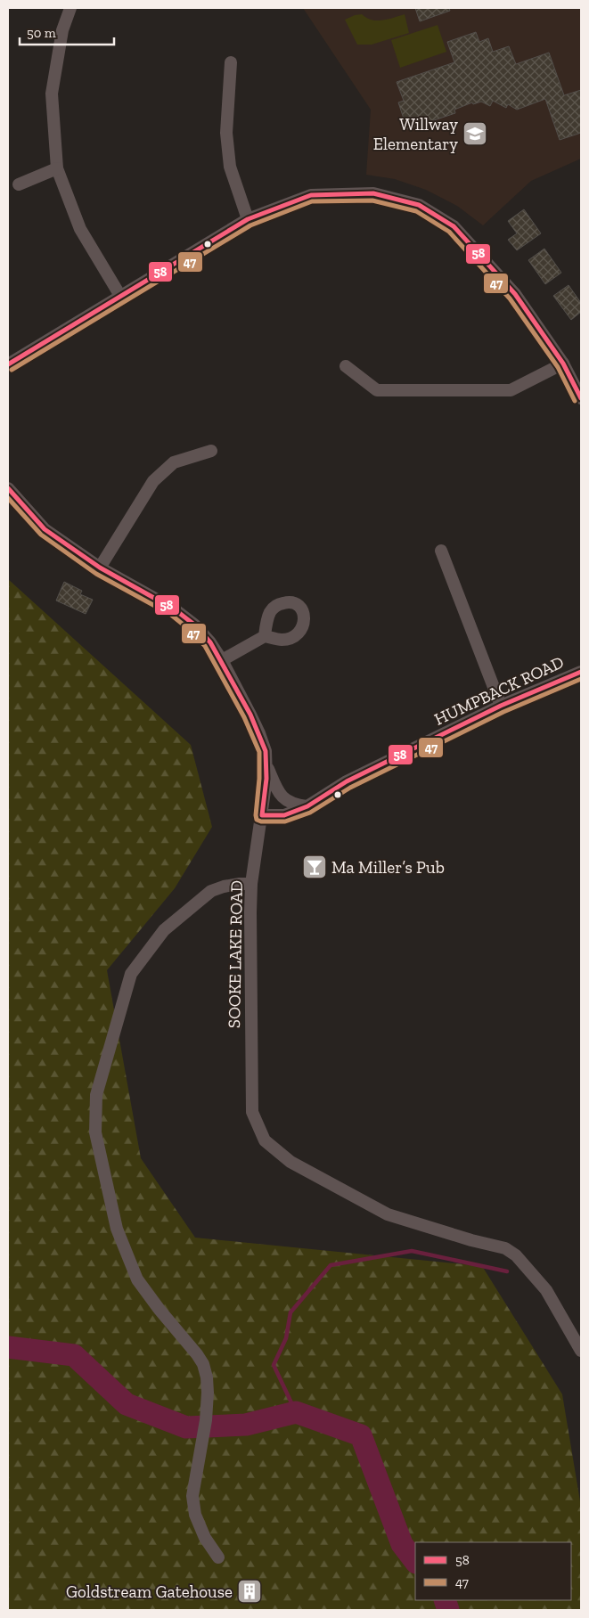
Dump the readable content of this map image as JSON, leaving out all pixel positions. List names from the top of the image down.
{
  "streets": {
    "street": ["HUMPBACK ROAD", "SOOKE LAKE ROAD"]
  },
  "crossings": [
    ["HUMPBACK ROAD", "SOOKE LAKE ROAD"]
  ],
  "places": {
    "school or university": ["Willway Elementary"],
    "bar": ["Ma Miller’s Pub"],
    "building": ["Goldstream Gatehouse"]
  },
  "lines": ["transit line 58", "transit line 47"],
  "legend": ["58", "47"],
  "scale_bar": "50 m"
}
